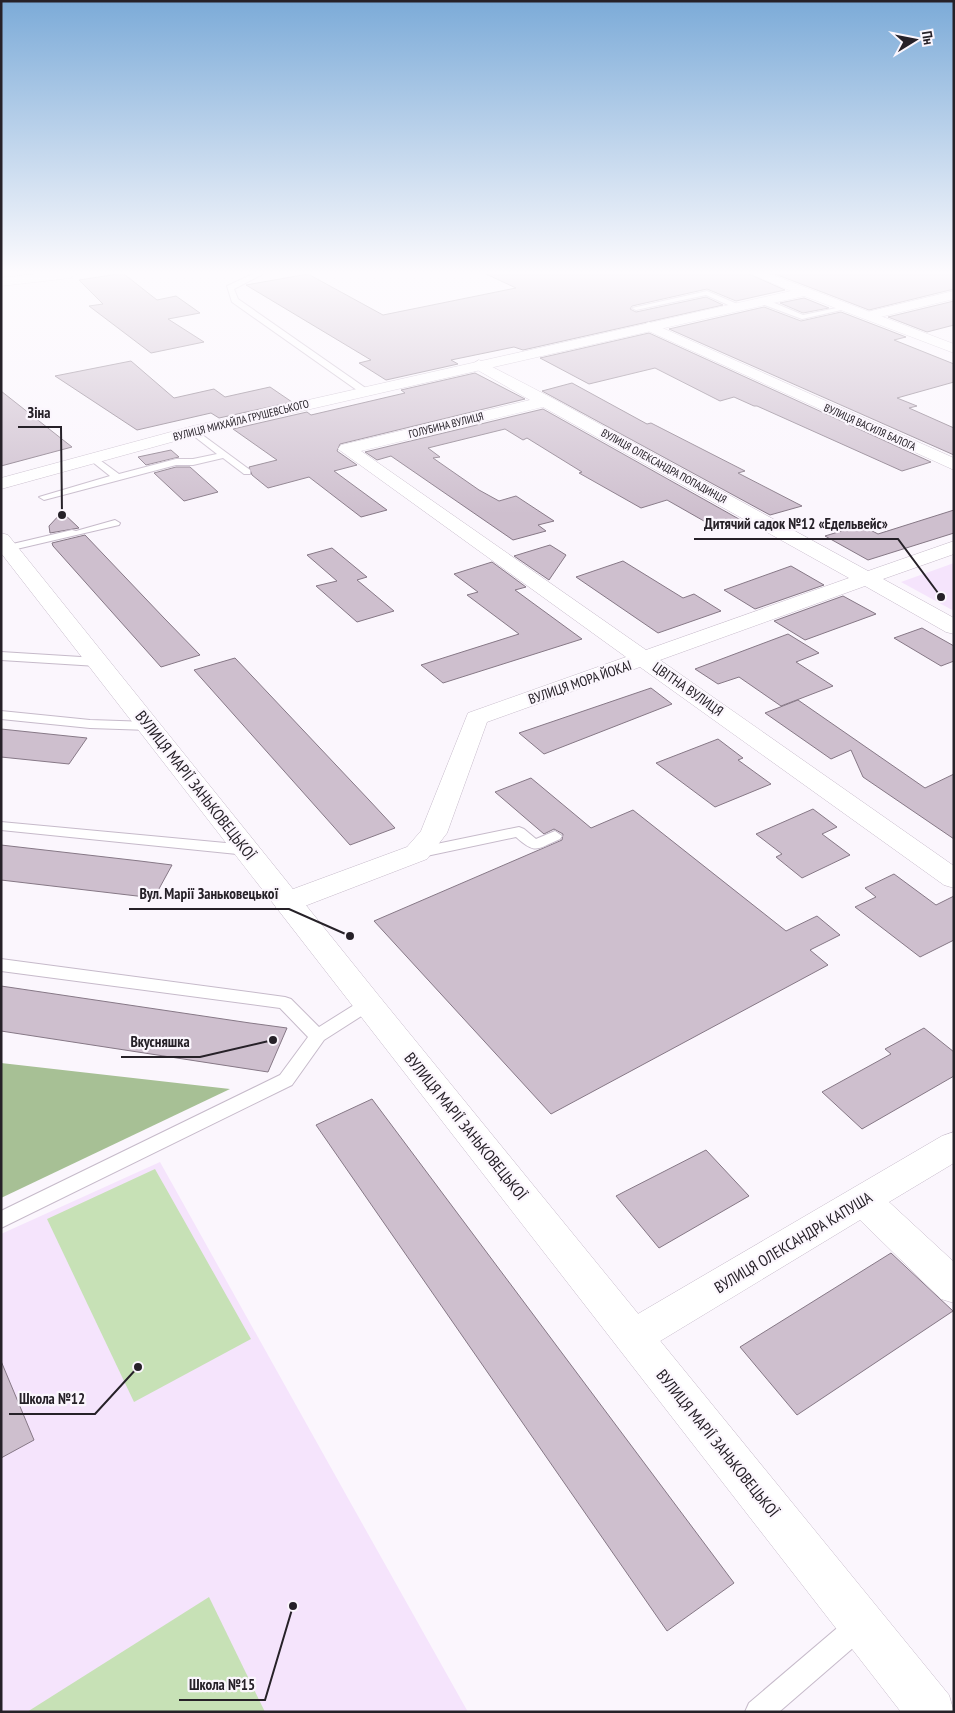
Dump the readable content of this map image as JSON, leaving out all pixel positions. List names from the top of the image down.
{
  "streets": {
    "street": [
      "ВУЛИЦЯ МИХАЙЛА ГРУШЕВСЬКОГО",
      "ГОЛУБИНА ВУЛИЦЯ",
      "ВУЛИЦЯ ВАСИЛЯ БАЛОГА",
      "ВУЛИЦЯ ОЛЕКСАНДРА ПОПАДИНЦЯ",
      "ВУЛИЦЯ МОРА ЙОКАІ",
      "ЦВІТНА ВУЛИЦЯ",
      "ВУЛИЦЯ МАРІЇ ЗАНЬКОВЕЦЬКОЇ",
      "ВУЛИЦЯ ОЛЕКСАНДРА КАПУША"
    ]
  },
  "crossings": [
    ["ВУЛИЦЯ МИХАЙЛА ГРУШЕВСЬКОГО", "ВУЛИЦЯ ОЛЕКСАНДРА ПОПАДИНЦЯ"],
    ["ГОЛУБИНА ВУЛИЦЯ", "ВУЛИЦЯ ОЛЕКСАНДРА ПОПАДИНЦЯ"],
    ["ГОЛУБИНА ВУЛИЦЯ", "ЦВІТНА ВУЛИЦЯ"],
    ["ВУЛИЦЯ ОЛЕКСАНДРА ПОПАДИНЦЯ", "ВУЛИЦЯ МОРА ЙОКАІ"],
    ["ВУЛИЦЯ МОРА ЙОКАІ", "ЦВІТНА ВУЛИЦЯ"],
    ["ВУЛИЦЯ МОРА ЙОКАІ", "ВУЛИЦЯ МАРІЇ ЗАНЬКОВЕЦЬКОЇ"],
    ["ВУЛИЦЯ МАРІЇ ЗАНЬКОВЕЦЬКОЇ", "ВУЛИЦЯ ОЛЕКСАНДРА КАПУША"]
  ],
  "places": [
    "Зіна",
    "Дитячий садок №12 «Едельвейс»",
    "Вул. Марії Заньковецької",
    "Вкусняшка",
    "Школа №12",
    "Школа №15"
  ],
  "north": "right"
}
